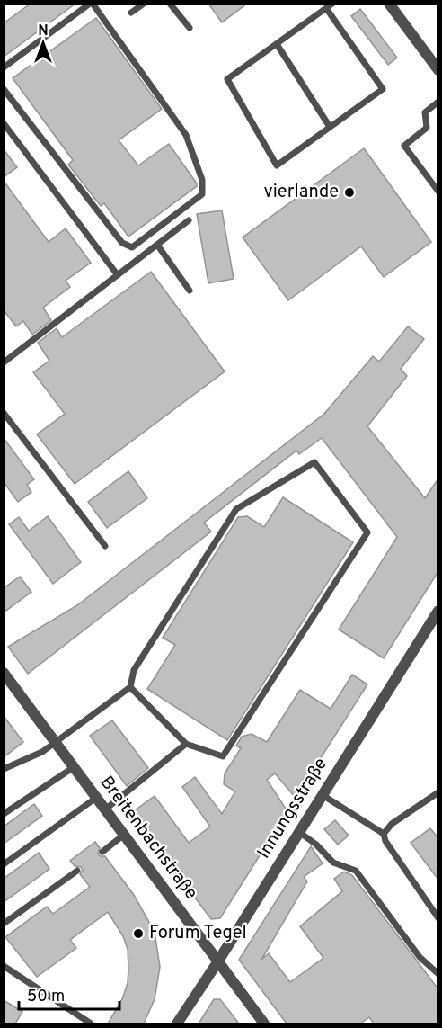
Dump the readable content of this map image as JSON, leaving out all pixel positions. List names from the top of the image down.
{
  "streets": {
    "street": ["Innungsstraße", "Breitenbachstraße"]
  },
  "crossings": [
    ["Innungsstraße", "Breitenbachstraße"]
  ],
  "places": ["vierlande", "Forum Tegel"],
  "scale_bar": "50 m",
  "north": "top"
}
